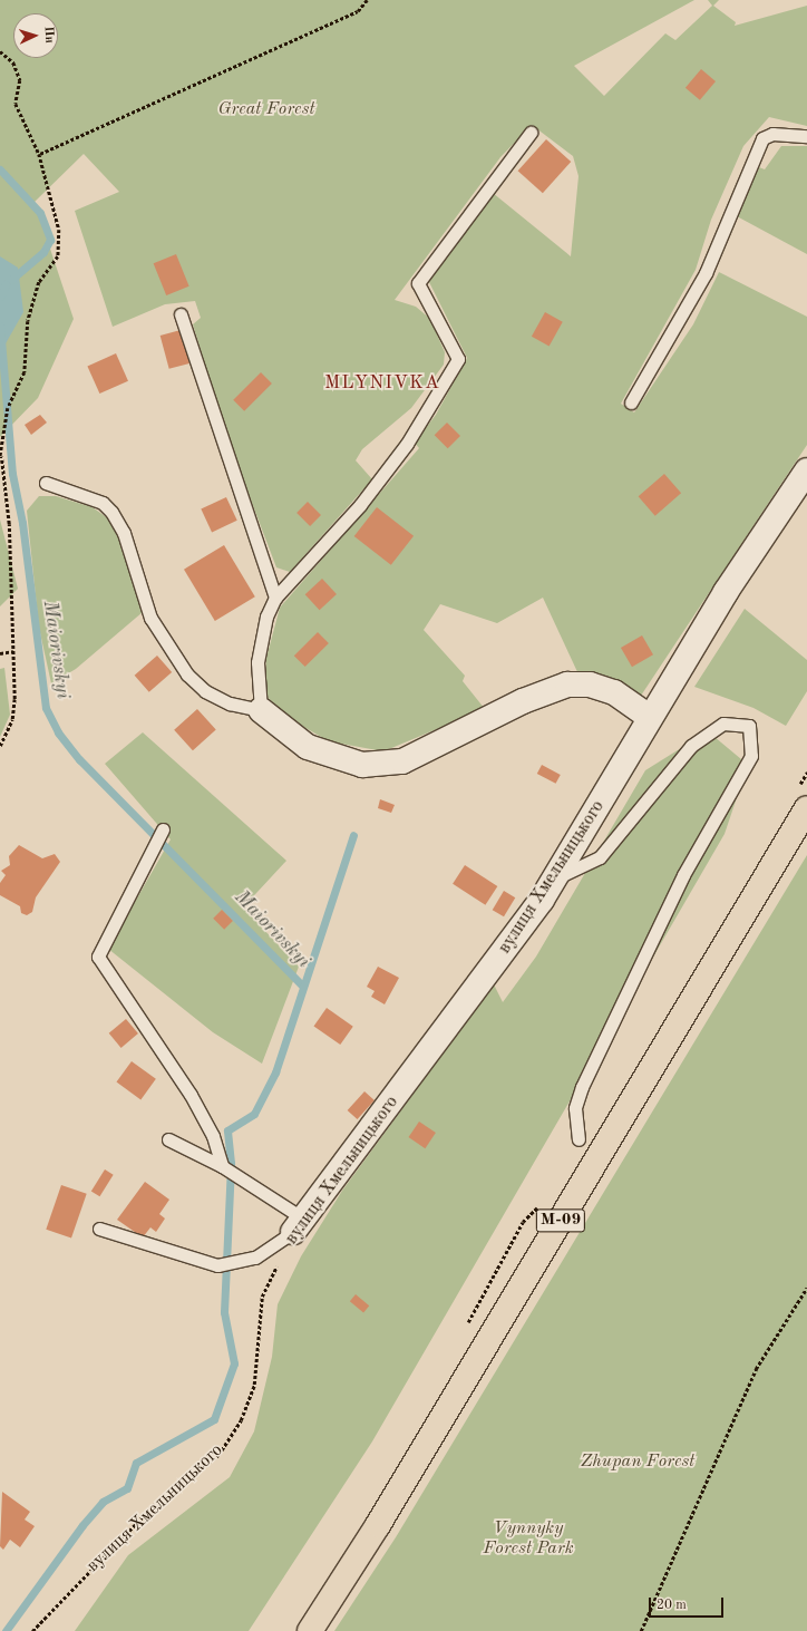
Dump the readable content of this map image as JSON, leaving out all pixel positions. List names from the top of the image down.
{
  "streets": {
    "main road": ["М-09"],
    "street": ["вулиця Хмельницького"]
  },
  "districts": ["MLYNIVKA"],
  "water": ["Maiorivskyi"],
  "parks": ["Great Forest", "Zhupan Forest", "Vynnyky Forest Park"],
  "scale_bar": "20 m",
  "north": "right"
}
